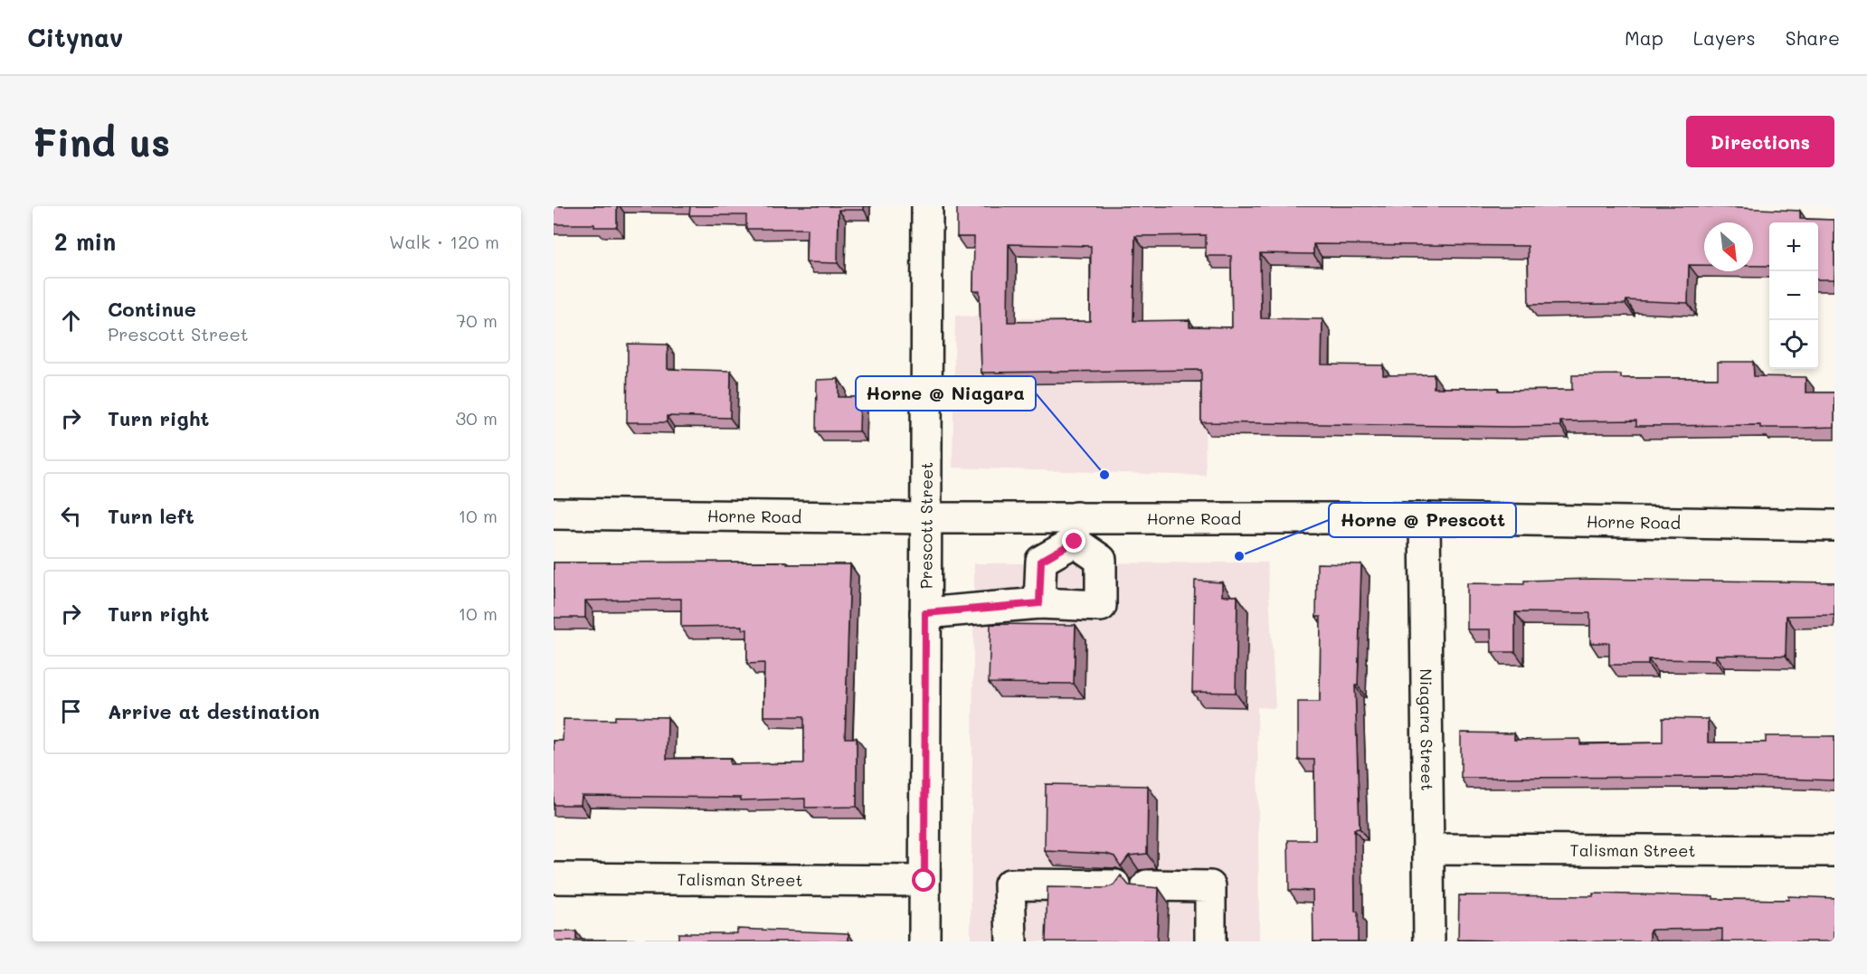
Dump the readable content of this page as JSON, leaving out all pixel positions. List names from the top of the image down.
{
  "streets": {
    "street": [
      "Horne Road",
      "Prescott Street",
      "Niagara Street",
      "Talisman Street"
    ]
  },
  "crossings": [
    ["Horne Road", "Prescott Street"],
    ["Horne Road", "Niagara Street"],
    ["Prescott Street", "Talisman Street"],
    ["Niagara Street", "Talisman Street"]
  ],
  "places": ["Horne @ Niagara", "Horne @ Prescott"],
  "north": "bottom right",
  "page": {
    "header": "Citynav",
    "nav": ["Map", "Layers", "Share"],
    "buttons": "Directions",
    "title": "Find us",
    "heading": ["2 min", "Walk · 120 m"],
    "map_buttons": ["+", "−"],
    "list": [
      ["Continue", "Prescott Street", "70 m"],
      ["Turn right", "30 m"],
      ["Turn left", "10 m"],
      ["Turn right", "10 m"],
      "Arrive at destination"
    ]
  }
}
